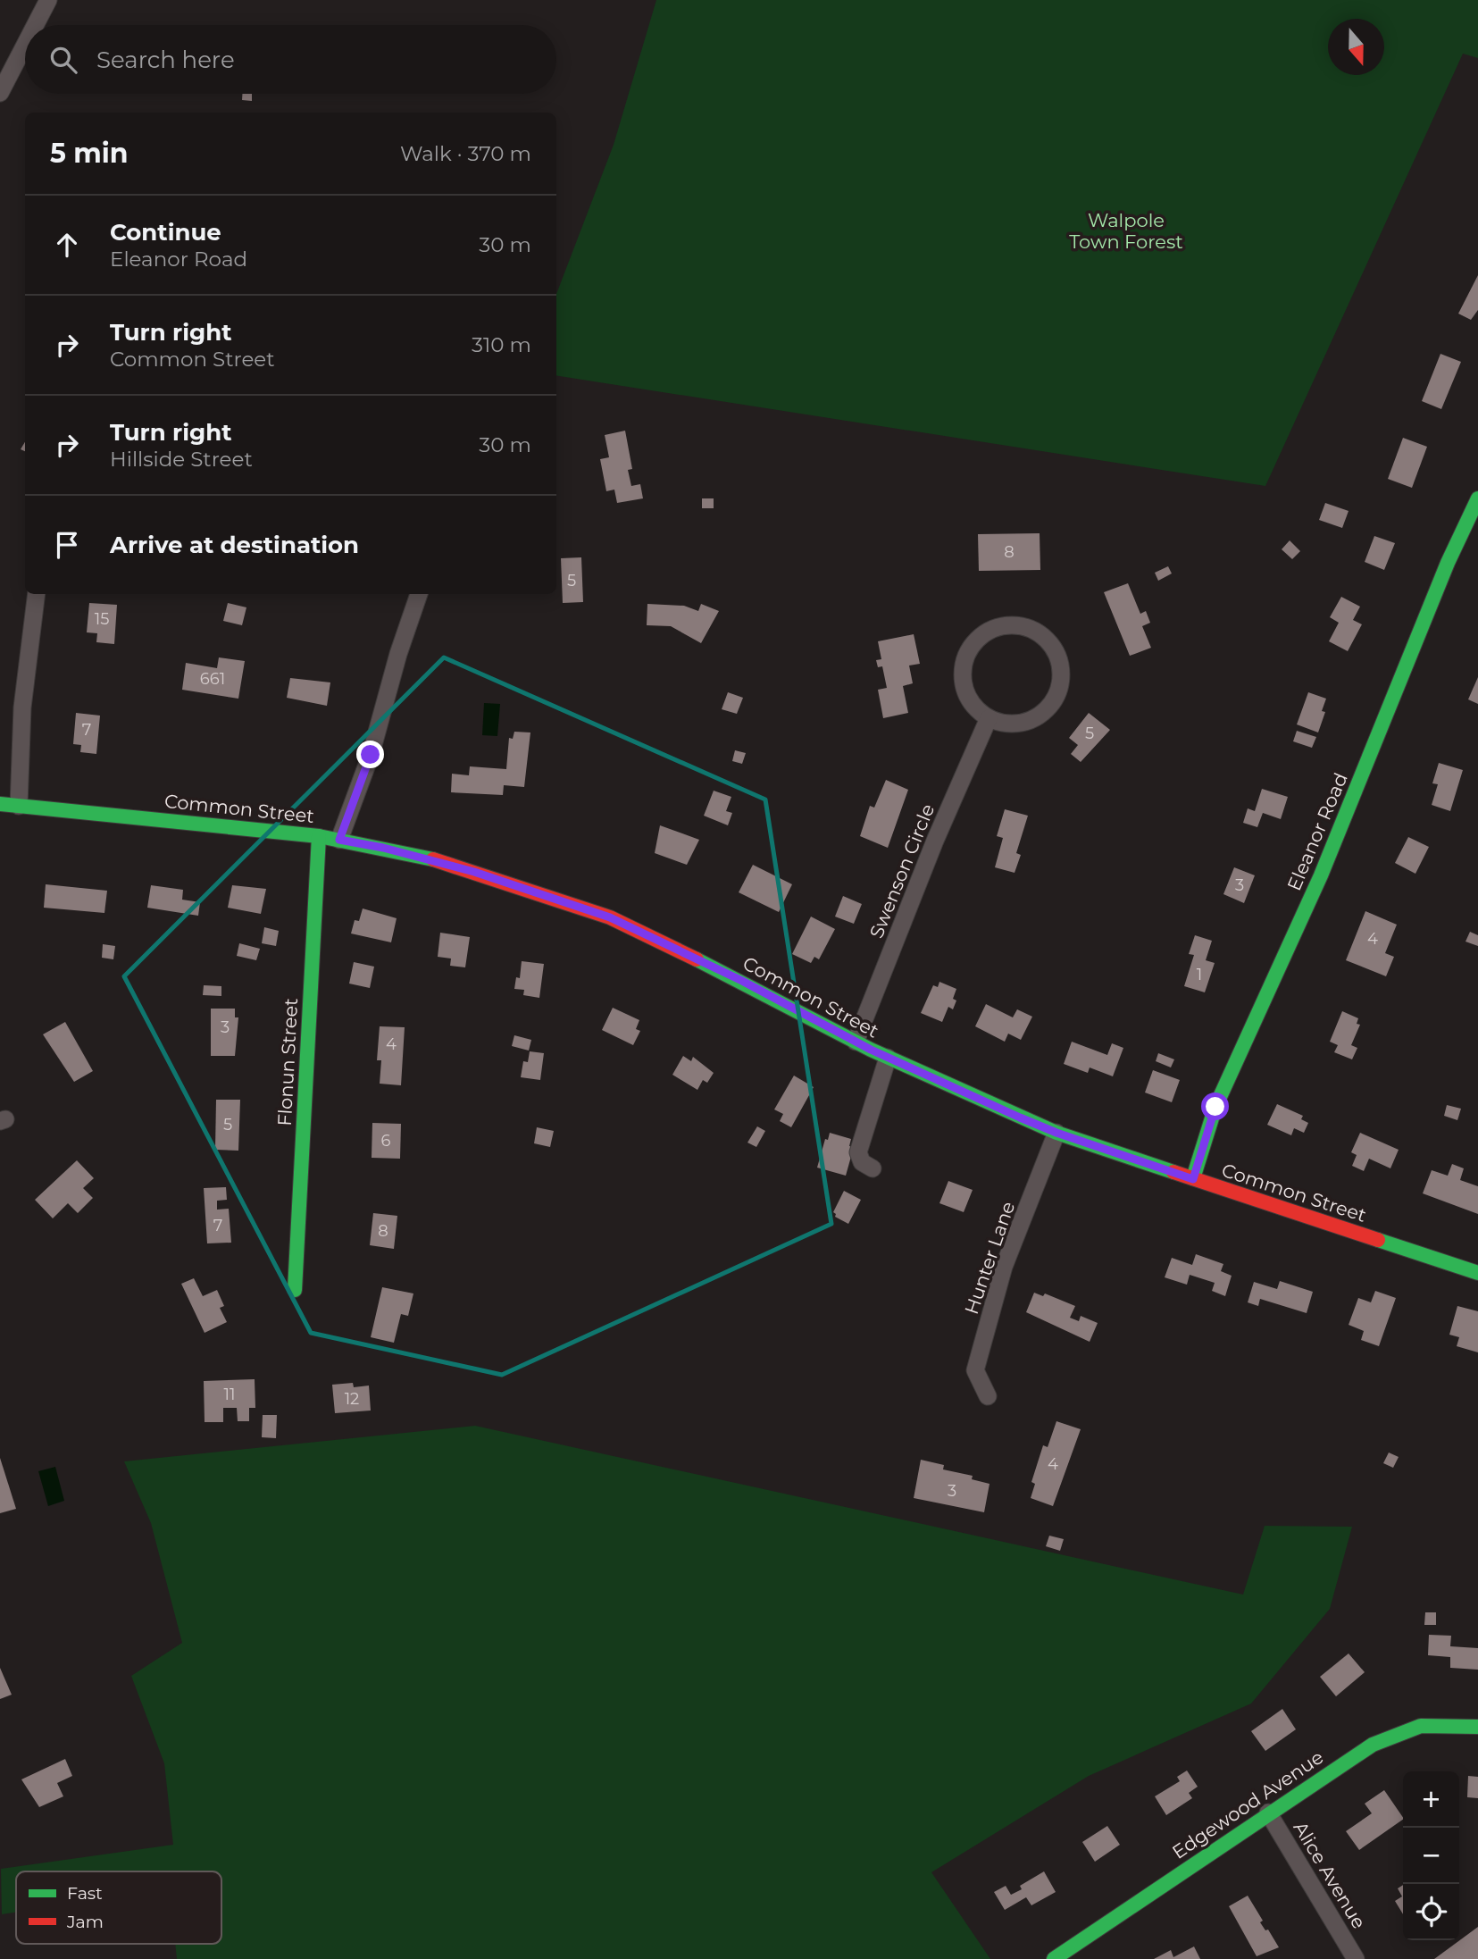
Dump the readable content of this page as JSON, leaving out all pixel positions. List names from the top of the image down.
{
  "streets": {
    "street": [
      "Common Street",
      "Eleanor Road",
      "Swenson Circle",
      "Flonun Street",
      "Hunter Lane",
      "Edgewood Avenue",
      "Alice Avenue"
    ]
  },
  "crossings": [
    ["Common Street", "Eleanor Road"],
    ["Common Street", "Swenson Circle"],
    ["Common Street", "Flonun Street"],
    ["Common Street", "Hunter Lane"],
    ["Edgewood Avenue", "Alice Avenue"]
  ],
  "parks": ["Walpole Town Forest"],
  "house_numbers": [
    "8",
    "5",
    "15",
    "661",
    "7",
    "5",
    "3",
    "4",
    "1",
    "3",
    "4",
    "5",
    "6",
    "7",
    "8",
    "11",
    "12",
    "4",
    "3"
  ],
  "legend": ["Fast", "Jam"],
  "north": "bottom",
  "page": {
    "search": "Search here",
    "heading": ["5 min", "Walk · 370 m"],
    "list": [
      ["Continue", "Eleanor Road", "30 m"],
      ["Turn right", "Common Street", "310 m"],
      ["Turn right", "Hillside Street", "30 m"],
      "Arrive at destination"
    ],
    "map_buttons": ["+", "−"]
  }
}
